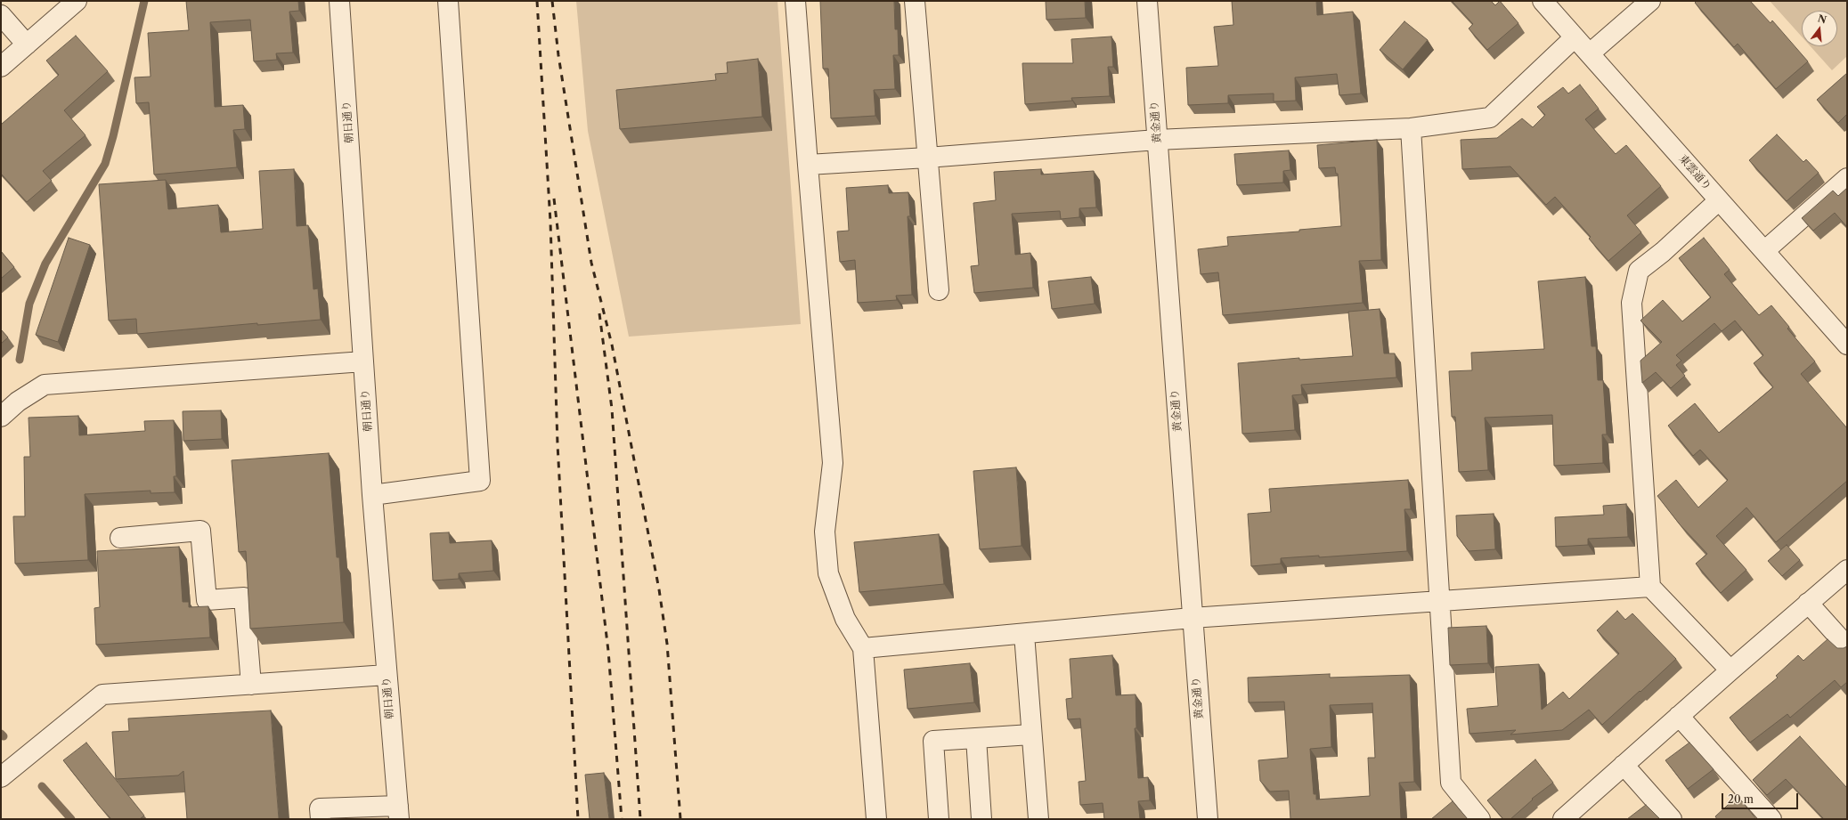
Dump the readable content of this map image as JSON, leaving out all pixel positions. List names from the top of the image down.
{
  "streets": {
    "street": ["朝日通り", "黄金通り", "東雲通り"]
  },
  "scale_bar": "20 m",
  "north": "top"
}
